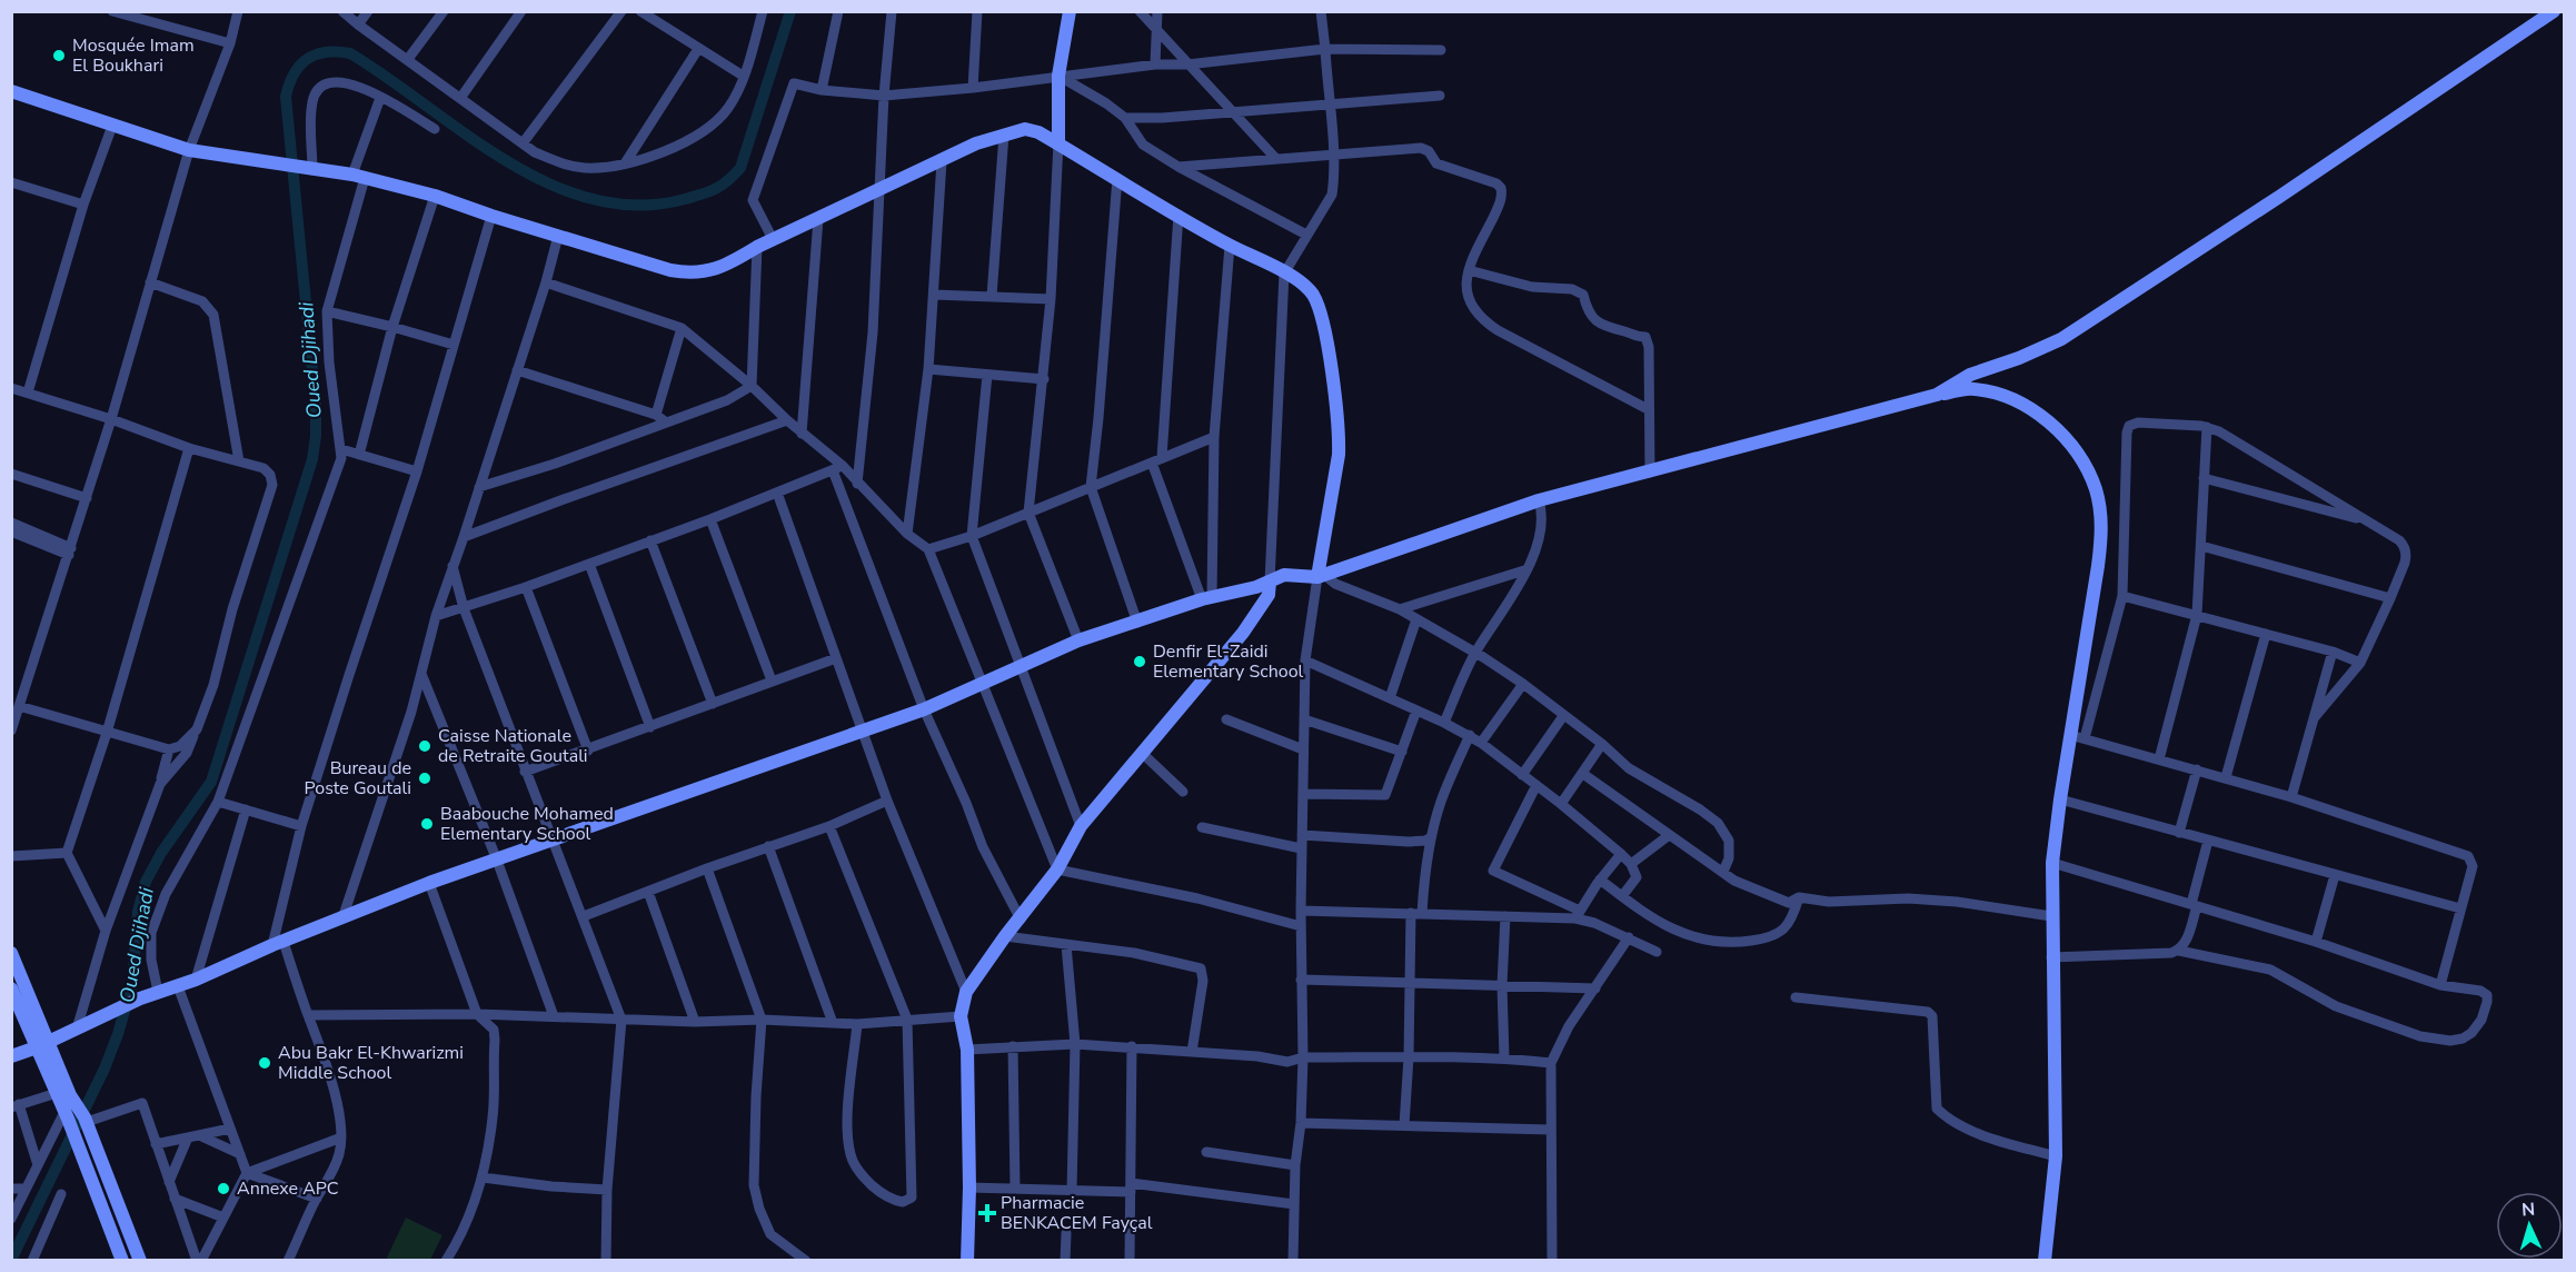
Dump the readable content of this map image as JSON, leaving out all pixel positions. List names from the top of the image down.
{
  "water": ["Oued Djihadi"],
  "places": {
    "other": [
      "Mosquée Imam El Boukhari",
      "Denfir El-Zaidi Elementary School",
      "Caisse Nationale de Retraite Goutali",
      "Bureau de Poste Goutali",
      "Baabouche Mohamed Elementary School",
      "Abu Bakr El-Khwarizmi Middle School",
      "Annexe APC"
    ],
    "health": ["Pharmacie BENKACEM Fayçal"]
  },
  "north": "top"
}
